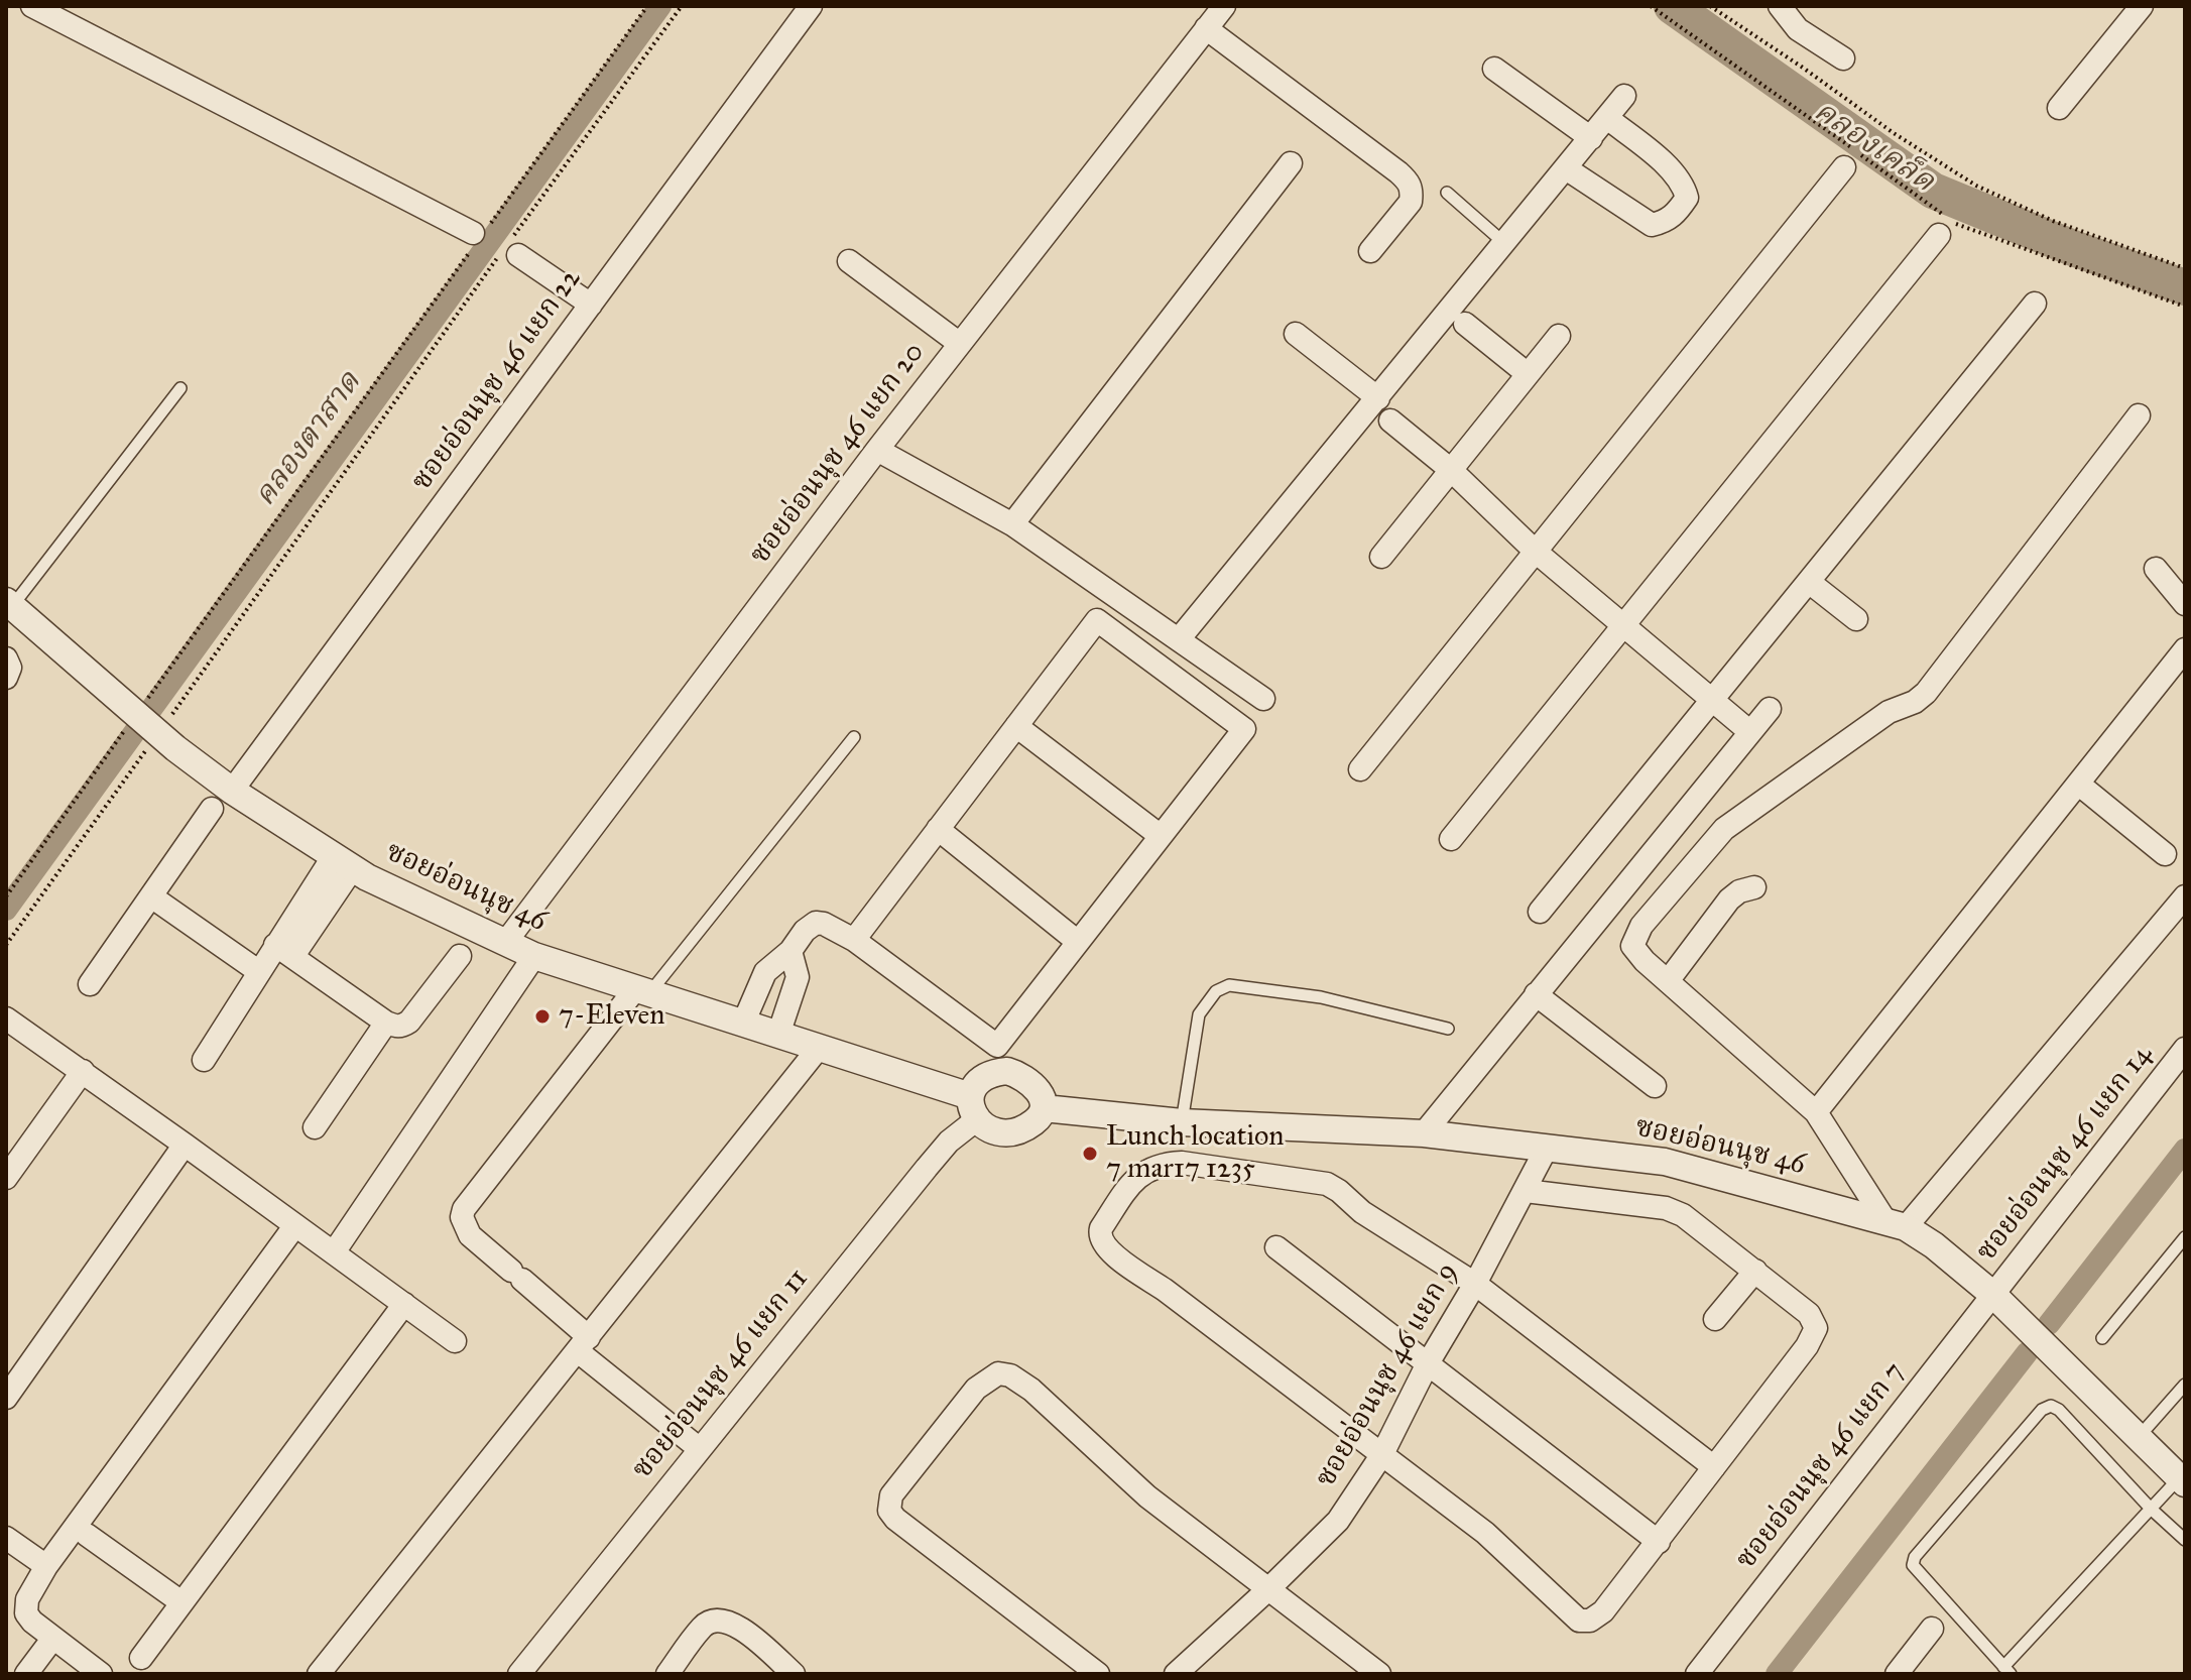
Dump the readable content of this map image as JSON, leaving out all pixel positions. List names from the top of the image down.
{
  "streets": {
    "street": [
      "ซอยอ่อนนุช 46 แยก 22",
      "ซอยอ่อนนุช 46 แยก 20",
      "ซอยอ่อนนุช 46",
      "ซอยอ่อนนุช 46 แยก 14",
      "ซอยอ่อนนุช 46 แยก 11",
      "ซอยอ่อนนุช 46 แยก 9",
      "ซอยอ่อนนุช 46 แยก 7"
    ]
  },
  "crossings": [
    ["ซอยอ่อนนุช 46 แยก 22", "ซอยอ่อนนุช 46"],
    ["ซอยอ่อนนุช 46 แยก 20", "ซอยอ่อนนุช 46"],
    ["ซอยอ่อนนุช 46", "ซอยอ่อนนุช 46 แยก 14"],
    ["ซอยอ่อนนุช 46", "ซอยอ่อนนุช 46 แยก 11"],
    ["ซอยอ่อนนุช 46", "ซอยอ่อนนุช 46 แยก 9"],
    ["ซอยอ่อนนุช 46", "ซอยอ่อนนุช 46 แยก 7"],
    ["ซอยอ่อนนุช 46 แยก 14", "ซอยอ่อนนุช 46 แยก 7"]
  ],
  "water": ["คลองเคล็ด", "คลองตาสาด"],
  "places": ["7-Eleven", "Lunch location 7 mar17 1235"]
}
